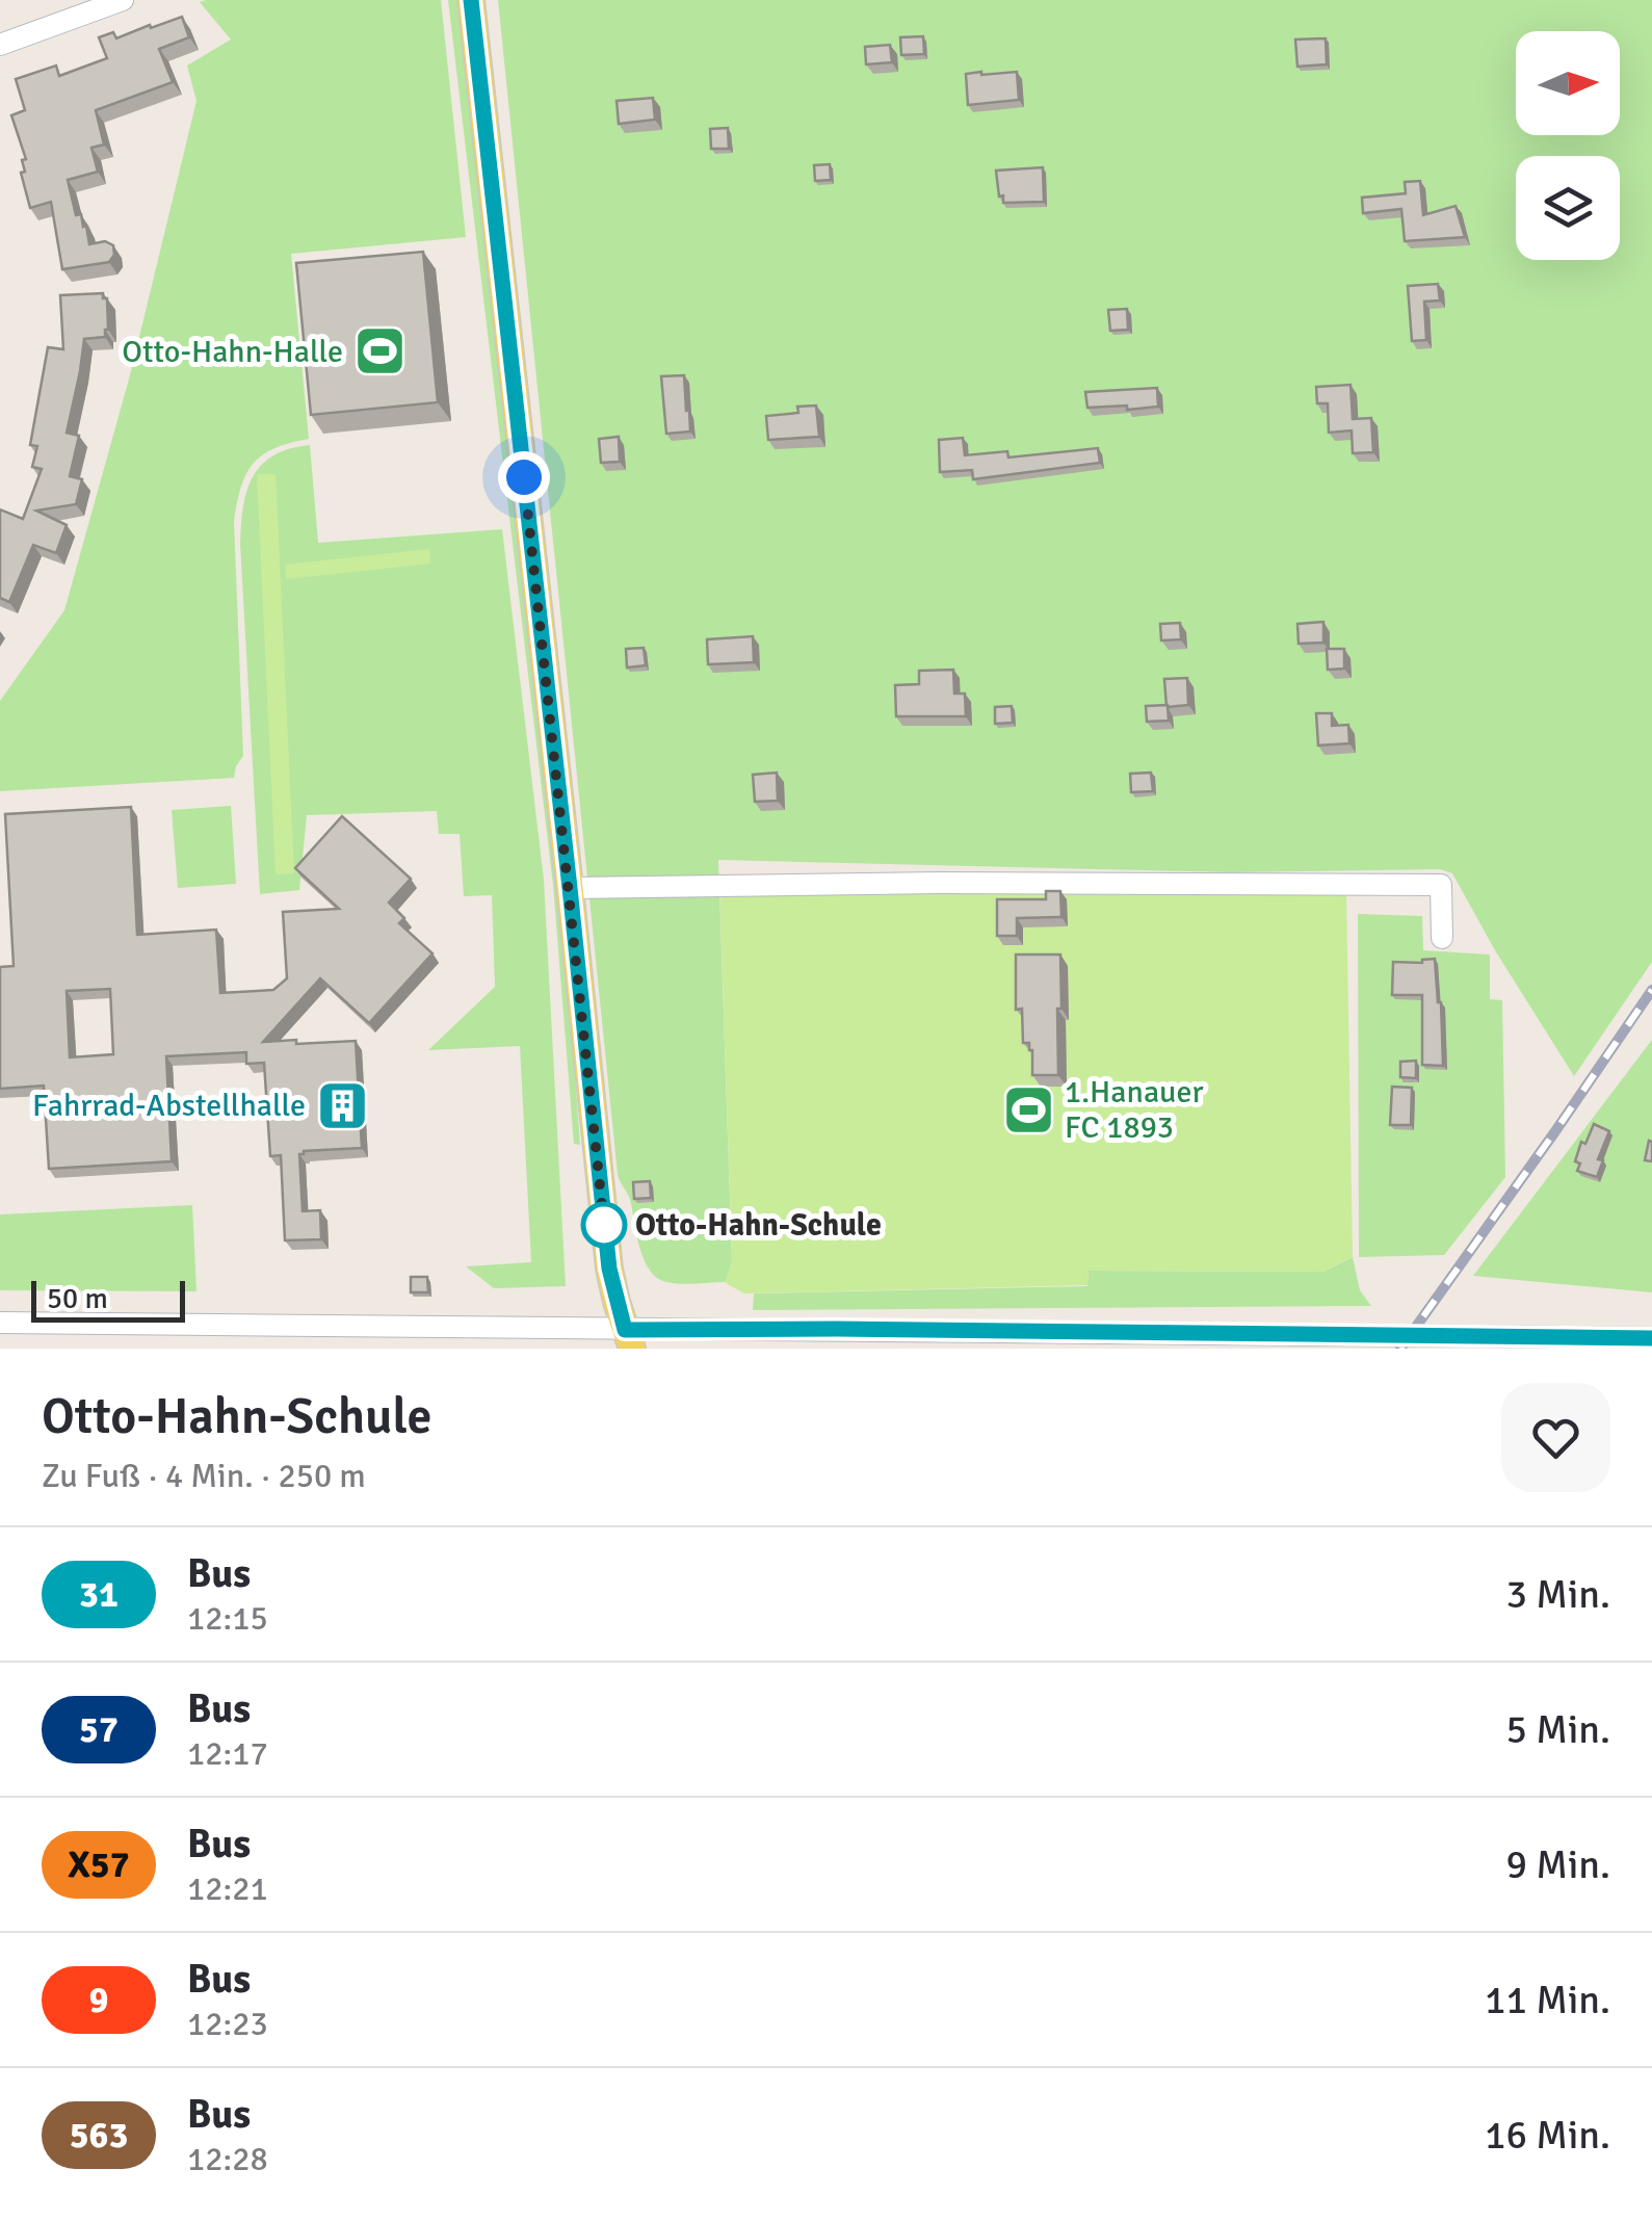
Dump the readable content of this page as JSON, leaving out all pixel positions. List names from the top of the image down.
{
  "places": {
    "sports": ["Otto-Hahn-Halle", "1.Hanauer FC 1893"],
    "building": ["Fahrrad-Abstellhalle"],
    "other": ["Otto-Hahn-Schule"]
  },
  "lines": ["bus line 31"],
  "scale_bar": "50 m",
  "north": "right",
  "page": {
    "scale": "50 m",
    "heading": ["Otto-Hahn-Schule", "Zu Fuß · 4 Min. · 250 m"],
    "list": [
      {
        "mark": "31",
        "name": "Bus",
        "note": "12:15",
        "value": "3 Min."
      },
      {
        "mark": "57",
        "name": "Bus",
        "note": "12:17",
        "value": "5 Min."
      },
      {
        "mark": "X57",
        "name": "Bus",
        "note": "12:21",
        "value": "9 Min."
      },
      {
        "mark": "9",
        "name": "Bus",
        "note": "12:23",
        "value": "11 Min."
      },
      {
        "mark": "563",
        "name": "Bus",
        "note": "12:28",
        "value": "16 Min."
      }
    ]
  }
}
